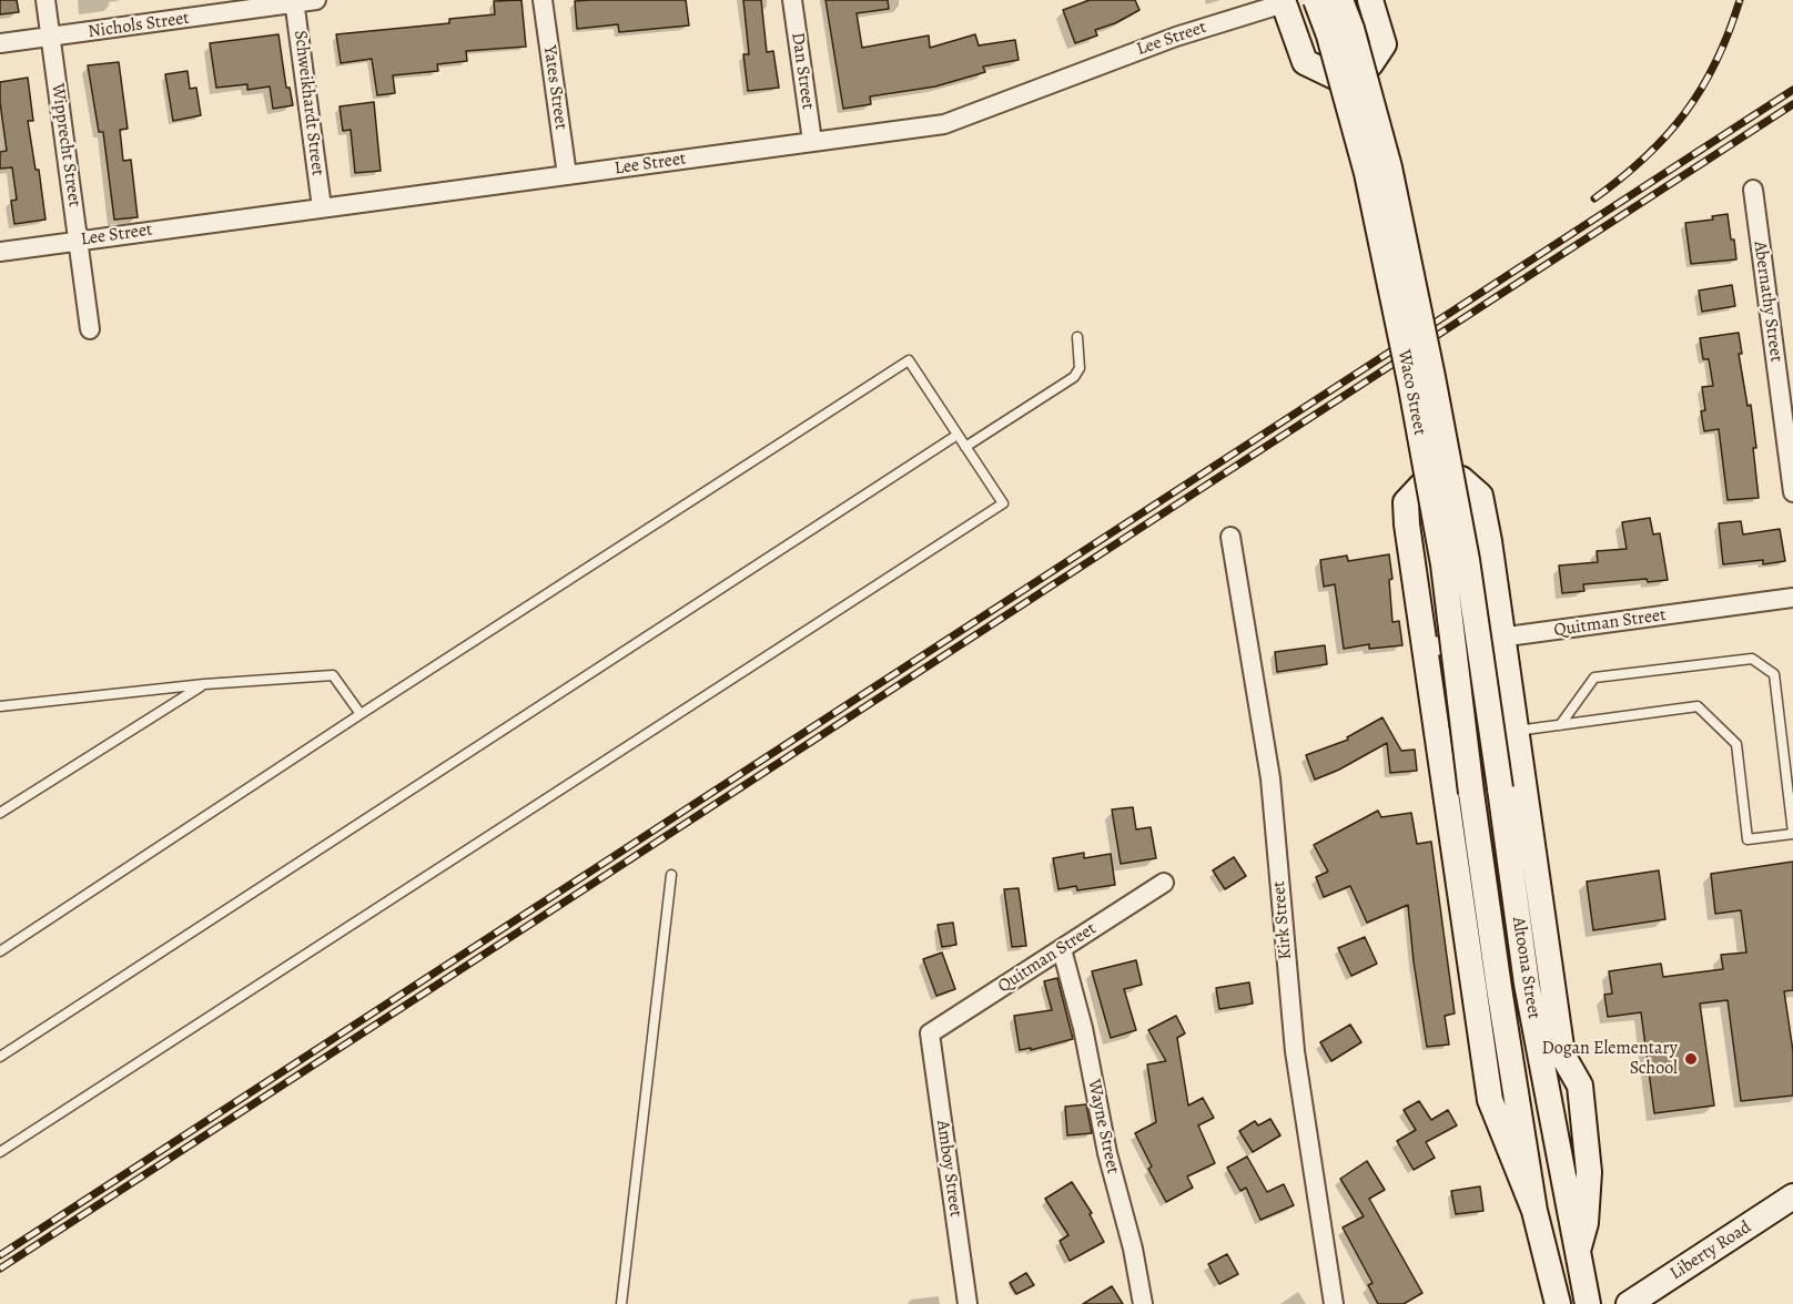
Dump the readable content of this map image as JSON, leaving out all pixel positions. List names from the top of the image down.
{
  "streets": {
    "main road": ["Waco Street", "Altoona Street", "Liberty Road"],
    "street": [
      "Nichols Street",
      "Lee Street",
      "Dan Street",
      "Yates Street",
      "Schweikhardt Street",
      "Wipprecht Street",
      "Abernathy Street",
      "Quitman Street",
      "Kirk Street",
      "Wayne Street",
      "Amboy Street"
    ]
  },
  "crossings": [
    ["Nichols Street", "Schweikhardt Street"],
    ["Nichols Street", "Wipprecht Street"],
    ["Lee Street", "Dan Street"],
    ["Lee Street", "Yates Street"],
    ["Lee Street", "Schweikhardt Street"],
    ["Lee Street", "Wipprecht Street"],
    ["Waco Street", "Altoona Street"],
    ["Quitman Street", "Wayne Street"],
    ["Quitman Street", "Amboy Street"]
  ],
  "places": ["Dogan Elementary School"]
}
